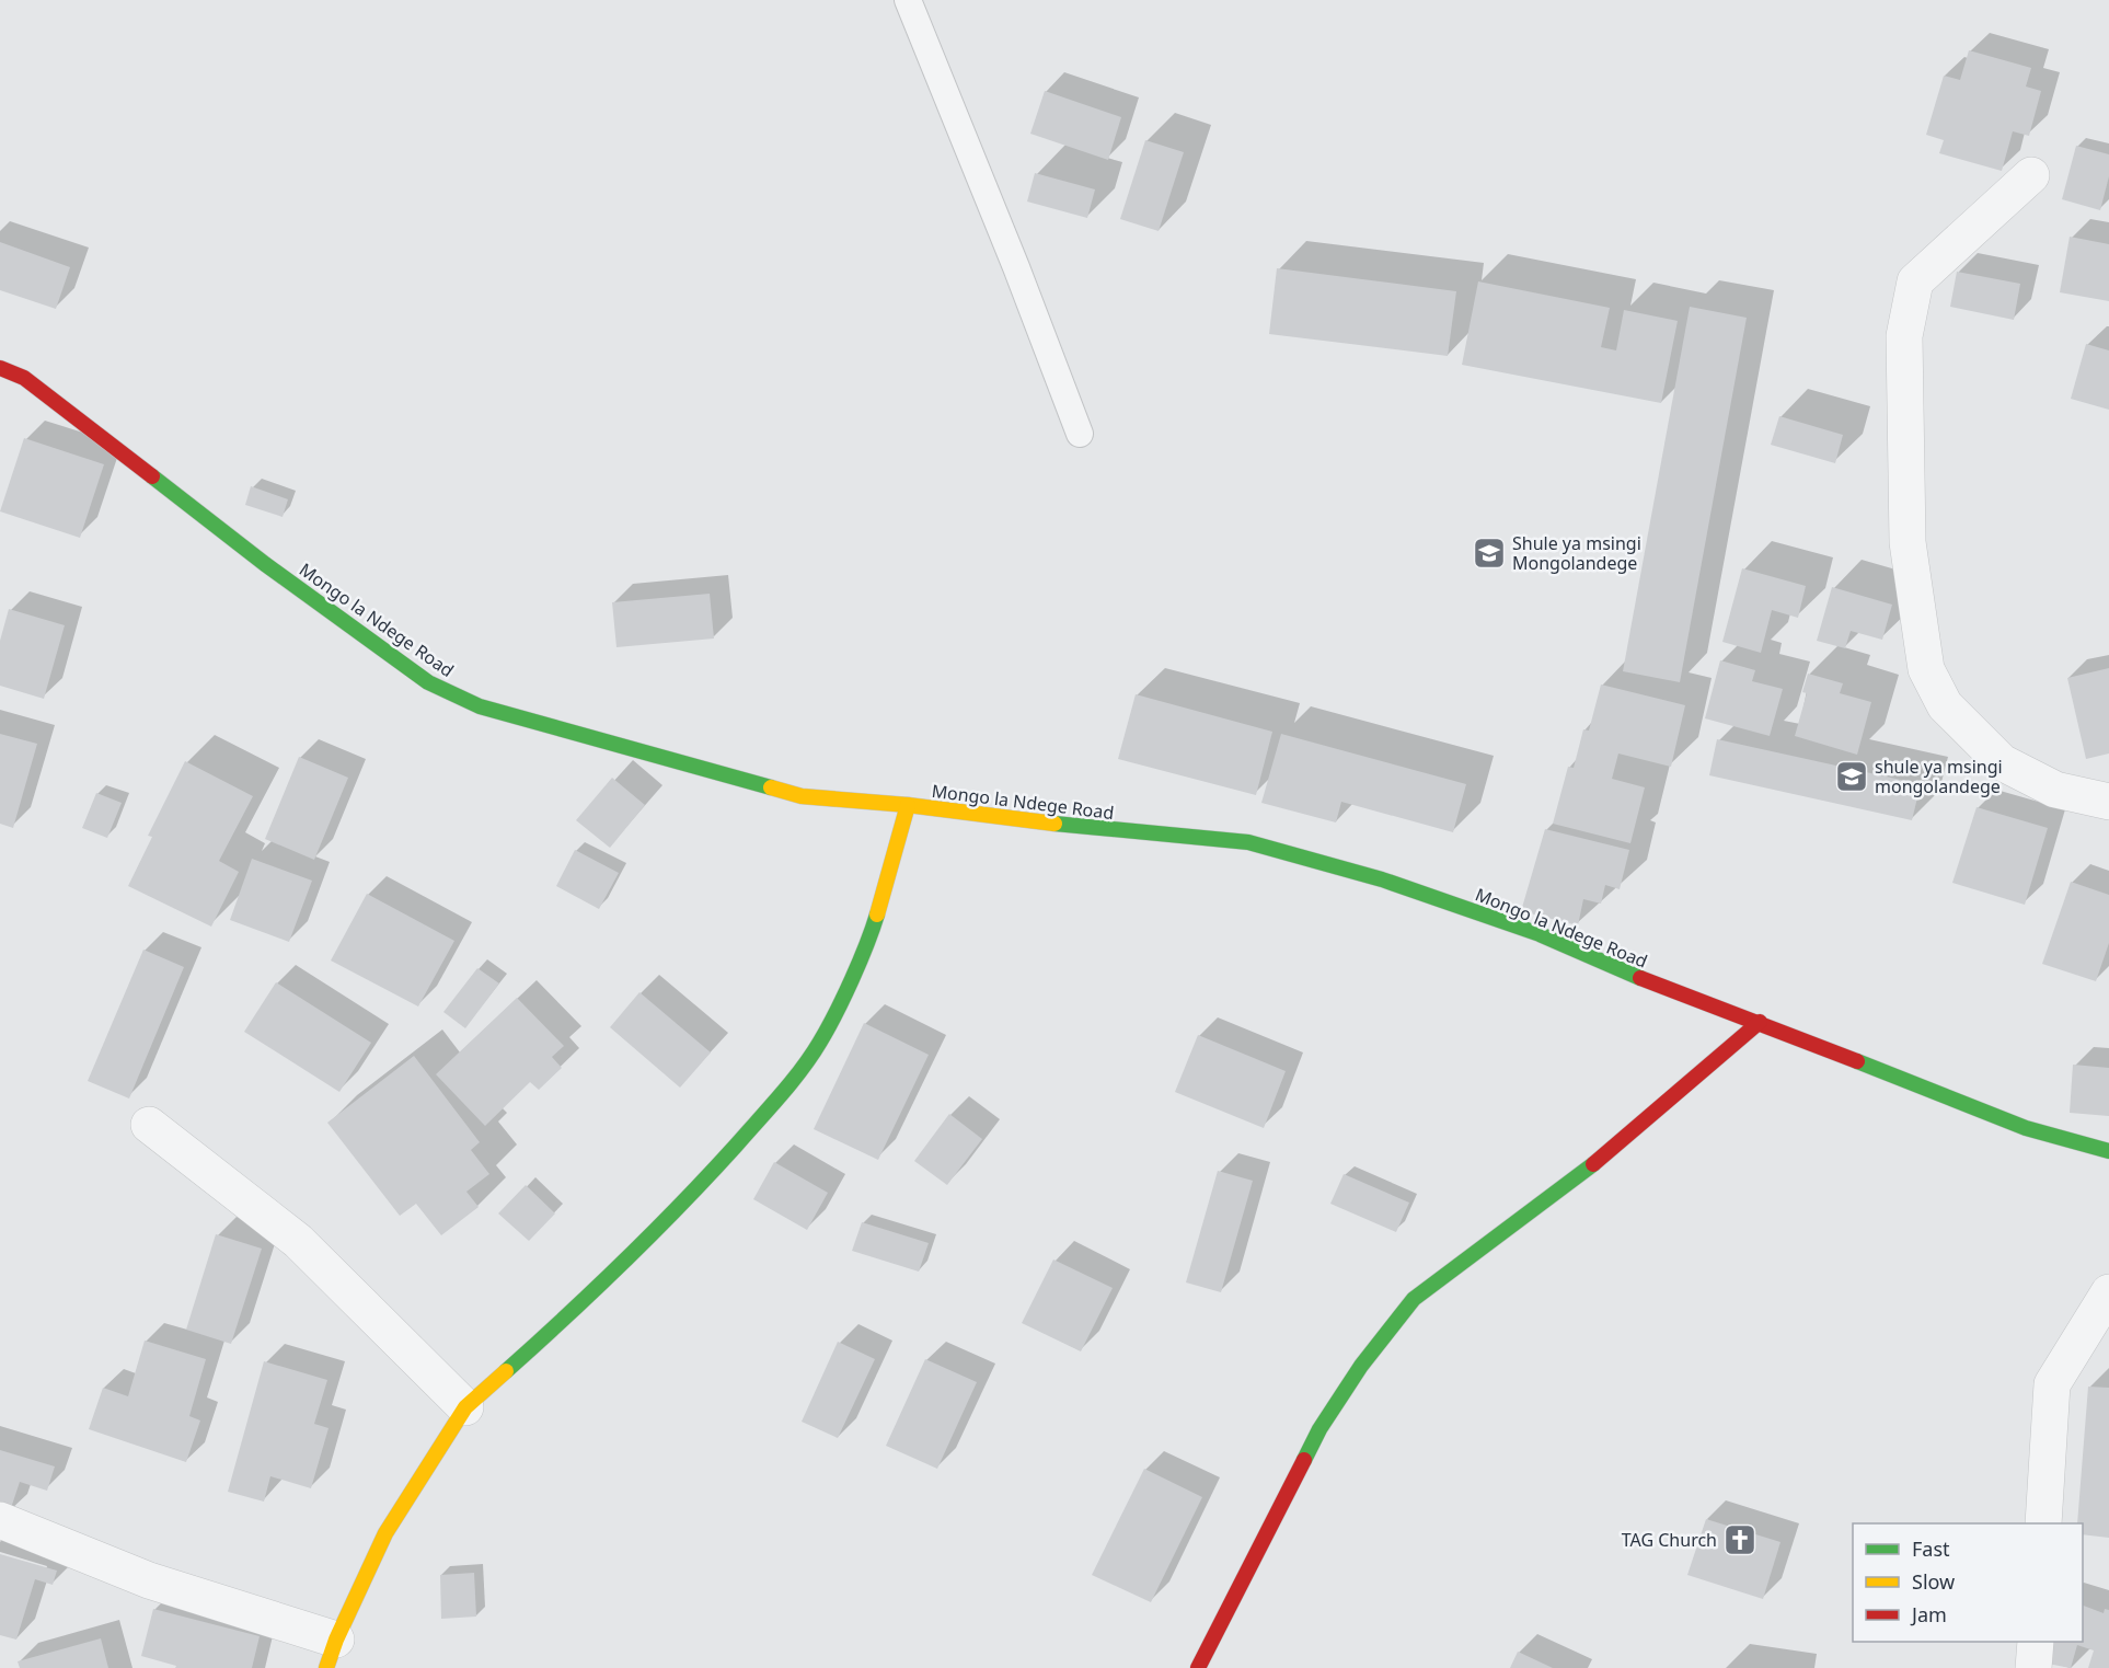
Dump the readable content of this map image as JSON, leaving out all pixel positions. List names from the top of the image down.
{
  "streets": {
    "street": ["Mongo la Ndege Road"]
  },
  "places": {
    "school or university": ["Shule ya msingi Mongolandege", "shule ya msingi mongolandege"],
    "church": ["TAG Church"]
  },
  "legend": ["Fast", "Slow", "Jam"]
}
